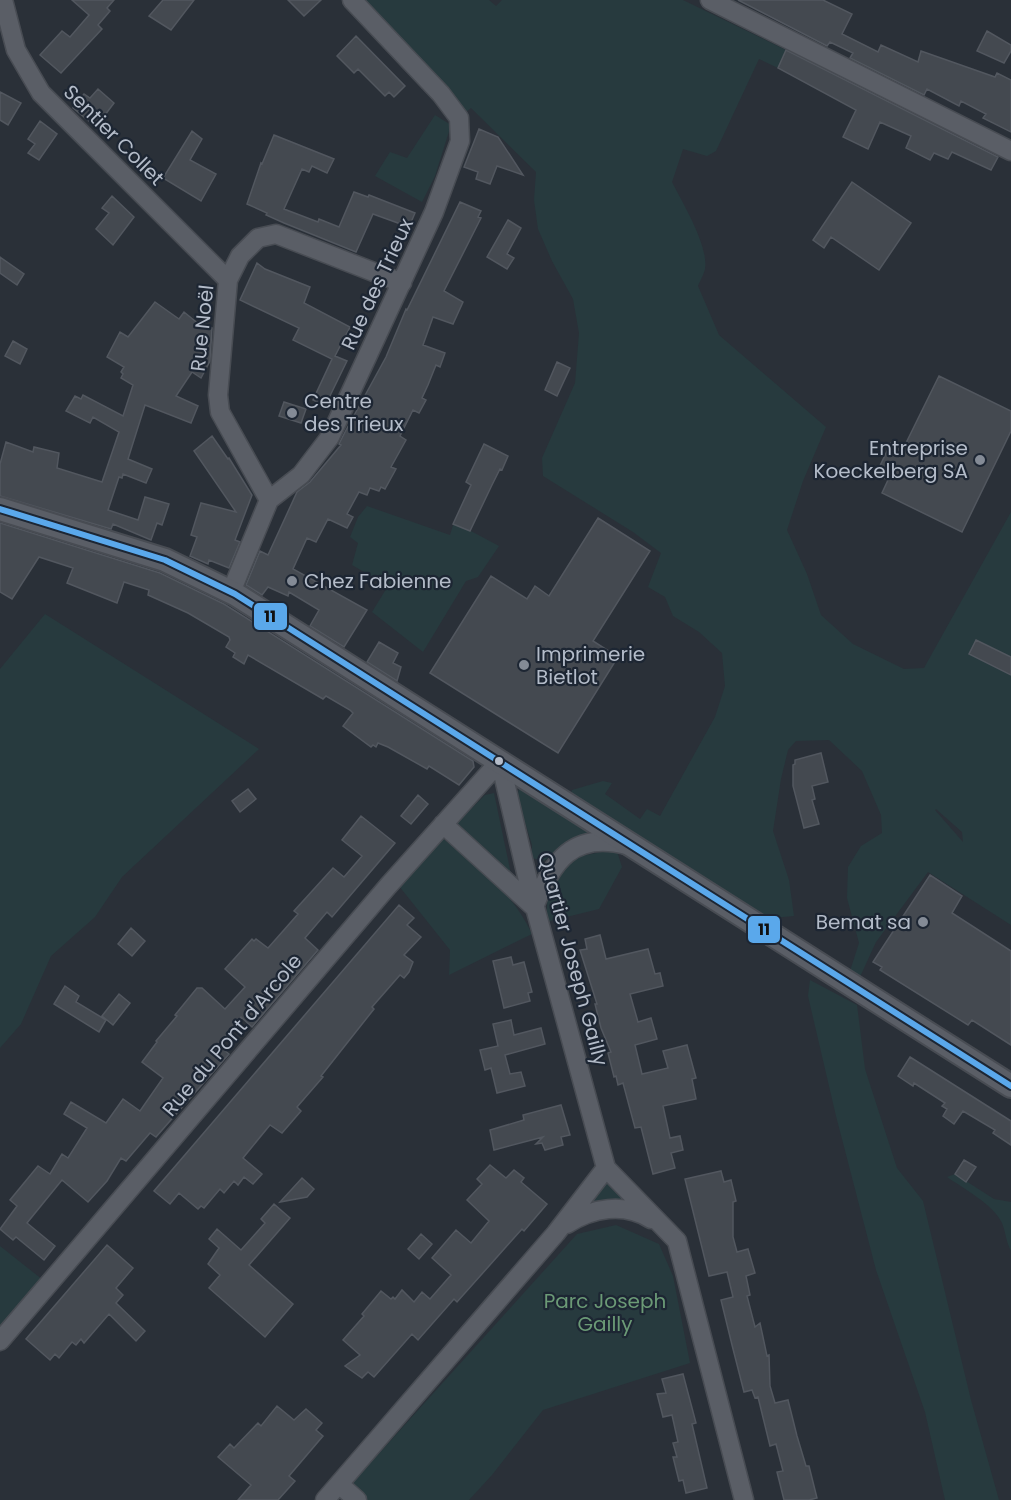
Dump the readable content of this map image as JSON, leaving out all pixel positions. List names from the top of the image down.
{
  "streets": {
    "street": [
      "Sentier Collet",
      "Rue des Trieux",
      "Rue Noël",
      "Quartier Joseph Gailly",
      "Rue du Pont d'Arcole"
    ]
  },
  "crossings": [
    ["Sentier Collet", "Rue Noël"],
    ["Rue des Trieux", "Rue Noël"],
    ["Quartier Joseph Gailly", "Rue du Pont d'Arcole"]
  ],
  "parks": ["Parc Joseph Gailly"],
  "places": [
    "Centre des Trieux",
    "Entreprise Koeckelberg SA",
    "Chez Fabienne",
    "Imprimerie Bietlot",
    "Bemat sa"
  ],
  "lines": ["transit line 11"]
}
